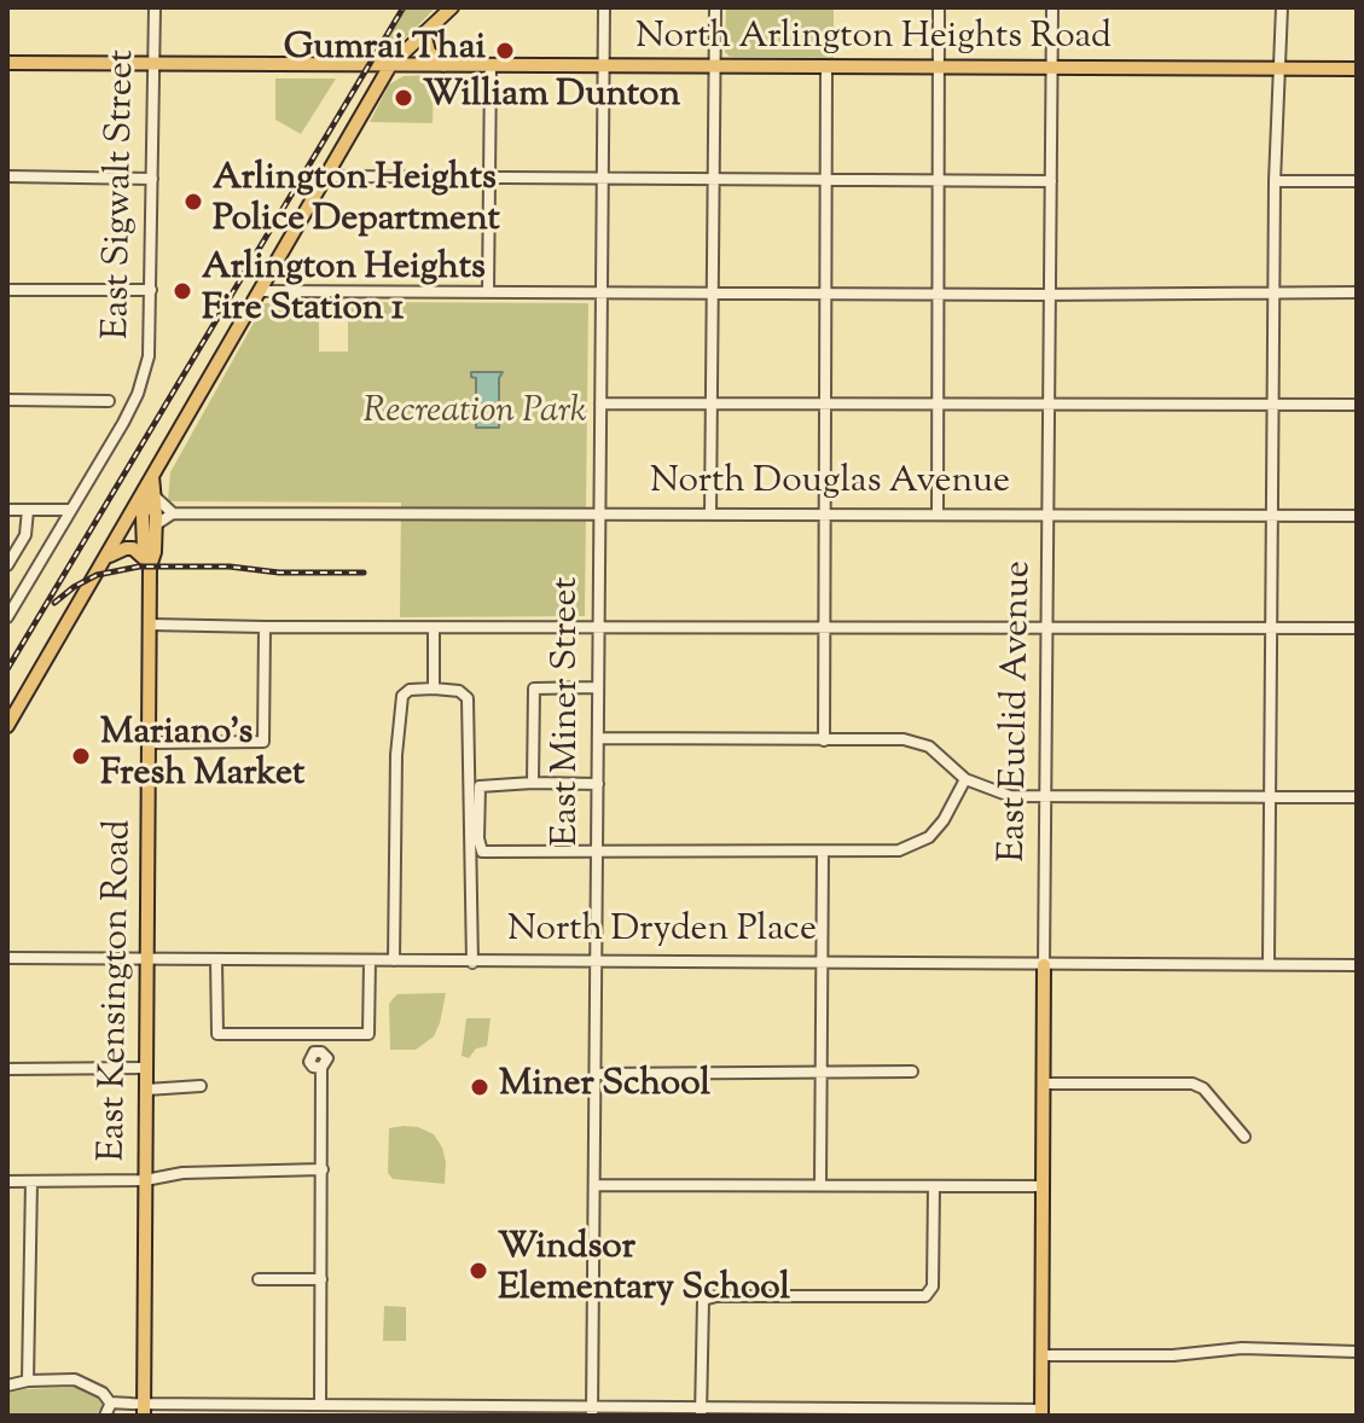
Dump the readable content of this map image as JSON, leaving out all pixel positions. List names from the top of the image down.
{
  "streets": {
    "main road": ["North Arlington Heights Road", "East Euclid Avenue", "East Kensington Road"],
    "street": [
      "East Sigwalt Street",
      "North Douglas Avenue",
      "East Miner Street",
      "North Dryden Place"
    ]
  },
  "crossings": [
    ["North Arlington Heights Road", "East Sigwalt Street"],
    ["North Arlington Heights Road", "East Miner Street"],
    ["North Arlington Heights Road", "East Euclid Avenue"],
    ["North Douglas Avenue", "East Miner Street"],
    ["North Douglas Avenue", "East Euclid Avenue"],
    ["East Miner Street", "North Dryden Place"],
    ["East Euclid Avenue", "North Dryden Place"],
    ["North Dryden Place", "East Kensington Road"]
  ],
  "parks": ["Recreation Park"],
  "places": [
    "Gumrai Thai",
    "William Dunton",
    "Arlington Heights Police Department",
    "Arlington Heights Fire Station 1",
    "Mariano's Fresh Market",
    "Miner School",
    "Windsor Elementary School"
  ]
}
